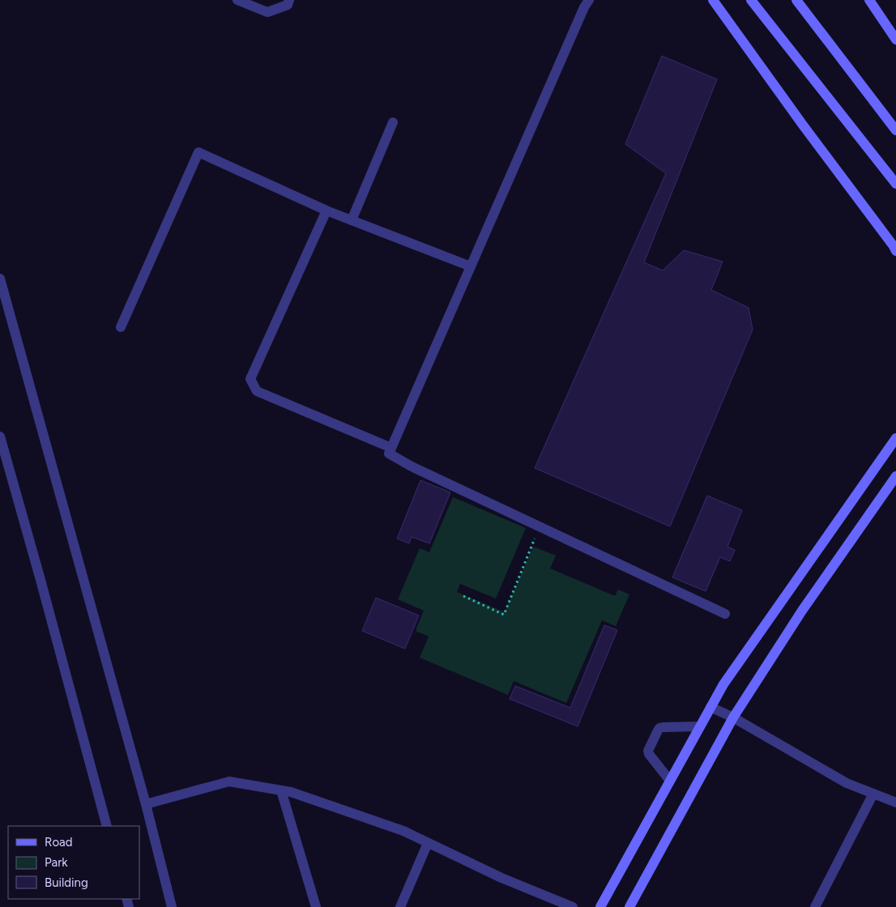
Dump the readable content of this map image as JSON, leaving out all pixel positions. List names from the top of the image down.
{
  "legend": ["Road", "Park", "Building"]
}
